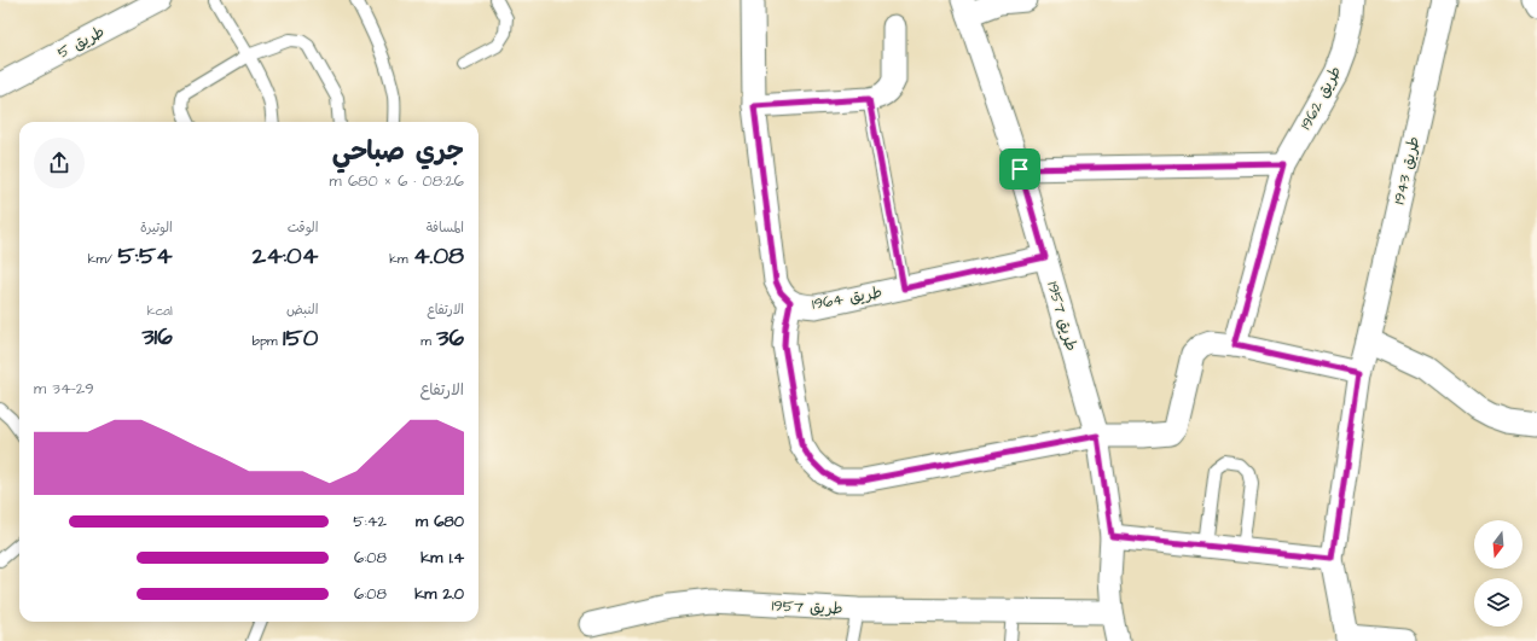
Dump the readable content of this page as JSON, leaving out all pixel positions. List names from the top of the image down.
{
  "streets": {
    "street": [
      "طريق 5",
      "طريق 1962",
      "طريق 1943",
      "طريق 1964",
      "طريق 1957"
    ]
  },
  "crossings": [
    ["طريق 1962", "طريق 1964"],
    ["طريق 1964", "طريق 1957"]
  ],
  "north": "bottom",
  "page": {
    "heading": ["جري صباحي", "08:26 · 6 × 680 m"],
    "stats": [
      ["المسافة", "4.08 km"],
      ["الوقت", "24:04"],
      ["الوتيرة", "5:54 /km"],
      ["الارتفاع", "36 m"],
      ["النبض", "150 bpm"],
      ["kcal", "316"]
    ],
    "chart": ["الارتفاع", "29–34 m"],
    "list": [
      {
        "name": "680 m",
        "note": "5:42"
      },
      {
        "name": "1.4 km",
        "note": "6:08"
      },
      {
        "name": "2.0 km",
        "note": "6:08"
      }
    ]
  }
}
